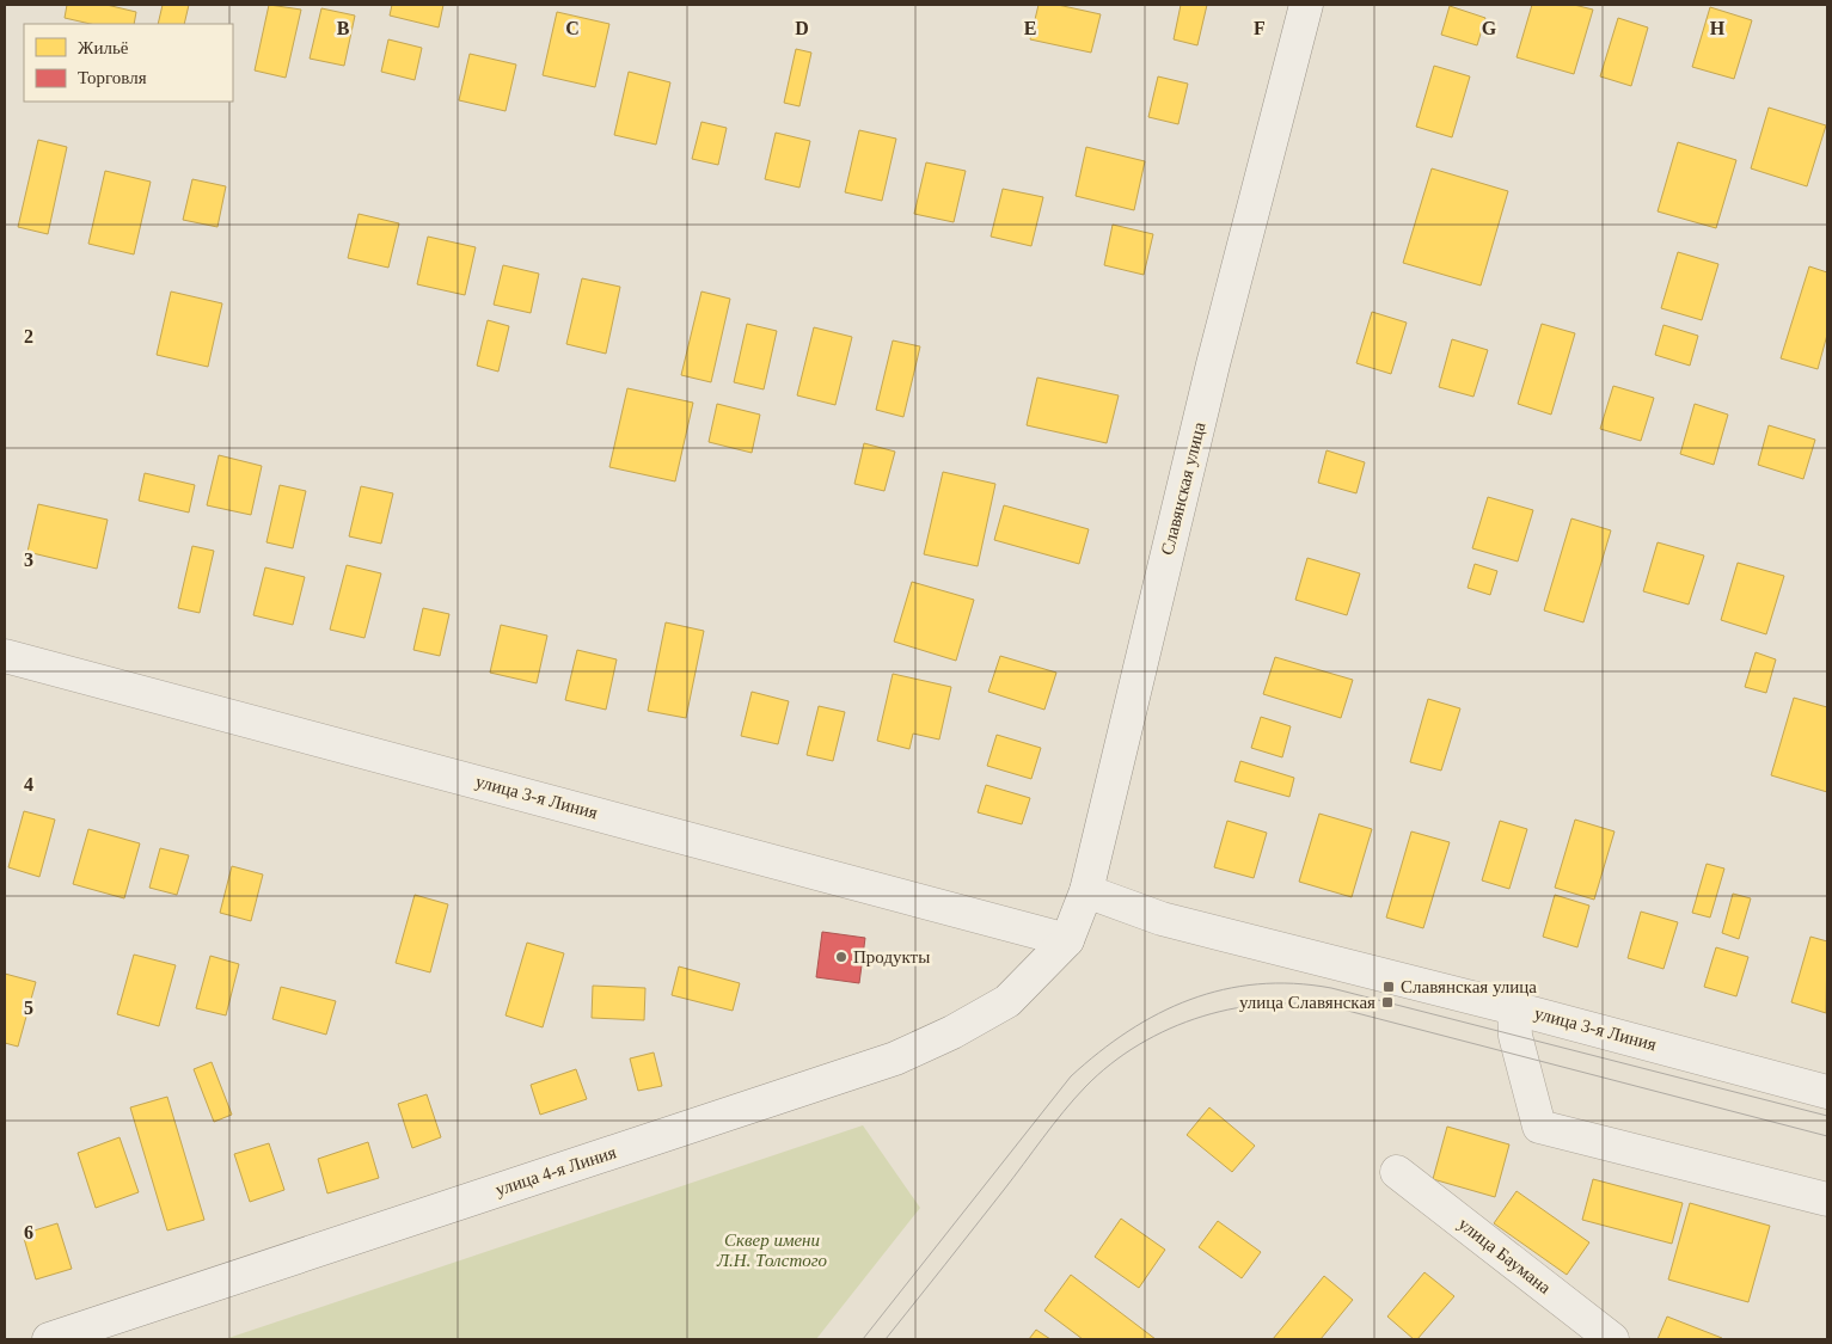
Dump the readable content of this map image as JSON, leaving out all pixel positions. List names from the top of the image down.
{
  "streets": {
    "street": [
      "Славянская улица",
      "улица 3-я Линия",
      "улица 4-я Линия",
      "улица Баумана"
    ]
  },
  "crossings": [
    ["Славянская улица", "улица 3-я Линия"],
    ["Славянская улица", "улица 4-я Линия"]
  ],
  "parks": ["Сквер имени Л.Н. Толстого"],
  "places": {
    "other": ["Продукты"],
    "transit": ["Славянская улица", "улица Славянская"]
  },
  "legend": ["Жильё", "Торговля"],
  "grid": {
    "columns": [
      "B",
      "C",
      "D",
      "E",
      "F",
      "G",
      "H"
    ],
    "rows": [
      "2",
      "3",
      "4",
      "5",
      "6"
    ]
  }
}
